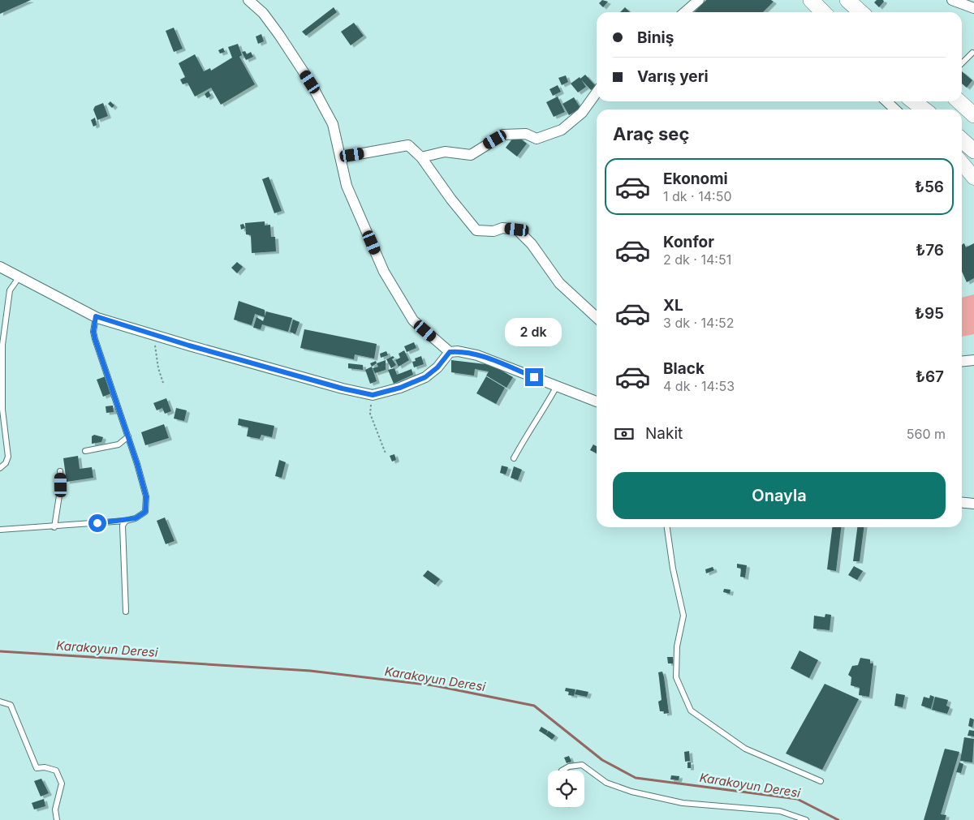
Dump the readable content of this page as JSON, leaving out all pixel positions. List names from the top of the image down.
{
  "water": ["Karakoyun Deresi"],
  "page": {
    "banner": ["Biniş", "Varış yeri"],
    "heading": "Araç seç",
    "list": [
      {
        "name": "Ekonomi",
        "note": "1 dk · 14:50",
        "value": "₺56"
      },
      {
        "name": "Konfor",
        "note": "2 dk · 14:51",
        "value": "₺76"
      },
      {
        "name": "XL",
        "note": "3 dk · 14:52",
        "value": "₺95"
      },
      {
        "name": "Black",
        "note": "4 dk · 14:53",
        "value": "₺67"
      }
    ],
    "bubble": "2 dk",
    "pay": ["Nakit", "560 m"],
    "buttons": "Onayla"
  }
}
